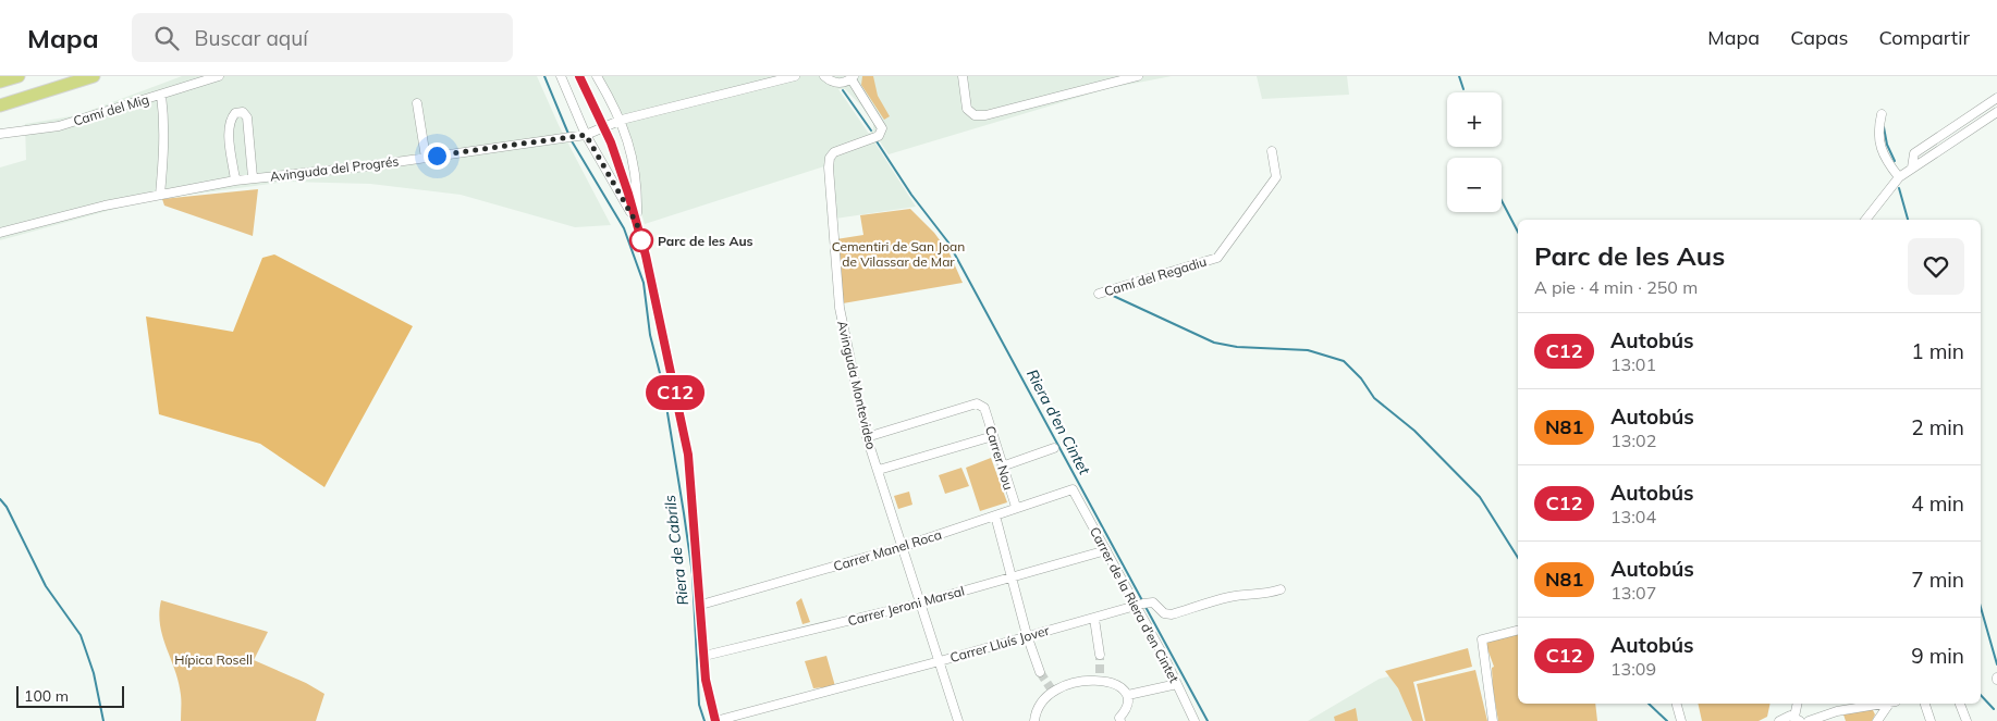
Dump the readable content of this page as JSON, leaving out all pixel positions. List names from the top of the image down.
{
  "streets": {
    "street": [
      "Camí del Mig",
      "Avinguda del Progrés",
      "Camí del Regadiu",
      "Avinguda Montevideo",
      "Carrer Nou",
      "Carrer Manel Roca",
      "Carrer de la Riera d'en Cintet",
      "Carrer Jeroni Marsal",
      "Carrer Lluís Jover"
    ]
  },
  "crossings": [
    ["Avinguda Montevideo", "Carrer Nou"],
    ["Avinguda Montevideo", "Carrer Manel Roca"],
    ["Avinguda Montevideo", "Carrer Jeroni Marsal"],
    ["Avinguda Montevideo", "Carrer Lluís Jover"],
    ["Carrer Nou", "Carrer Manel Roca"],
    ["Carrer Manel Roca", "Carrer de la Riera d'en Cintet"],
    ["Carrer de la Riera d'en Cintet", "Carrer Jeroni Marsal"],
    ["Carrer de la Riera d'en Cintet", "Carrer Lluís Jover"]
  ],
  "water": ["Riera d'en Cintet", "Riera de Cabrils"],
  "parks": ["Cementiri de San Joan de Vilassar de Mar", "Hípica Rosell"],
  "places": ["Parc de les Aus"],
  "lines": ["bus line C12"],
  "scale_bar": "100 m",
  "page": {
    "header": "Mapa",
    "search": "Buscar aquí",
    "nav": ["Mapa", "Capas", "Compartir"],
    "on_map": "C12",
    "map_buttons": ["+", "−"],
    "heading": ["Parc de les Aus", "A pie · 4 min · 250 m"],
    "list": [
      {
        "mark": "C12",
        "name": "Autobús",
        "note": "13:01",
        "value": "1 min"
      },
      {
        "mark": "N81",
        "name": "Autobús",
        "note": "13:02",
        "value": "2 min"
      },
      {
        "mark": "C12",
        "name": "Autobús",
        "note": "13:04",
        "value": "4 min"
      },
      {
        "mark": "N81",
        "name": "Autobús",
        "note": "13:07",
        "value": "7 min"
      },
      {
        "mark": "C12",
        "name": "Autobús",
        "note": "13:09",
        "value": "9 min"
      }
    ],
    "scale": "100 m"
  }
}
